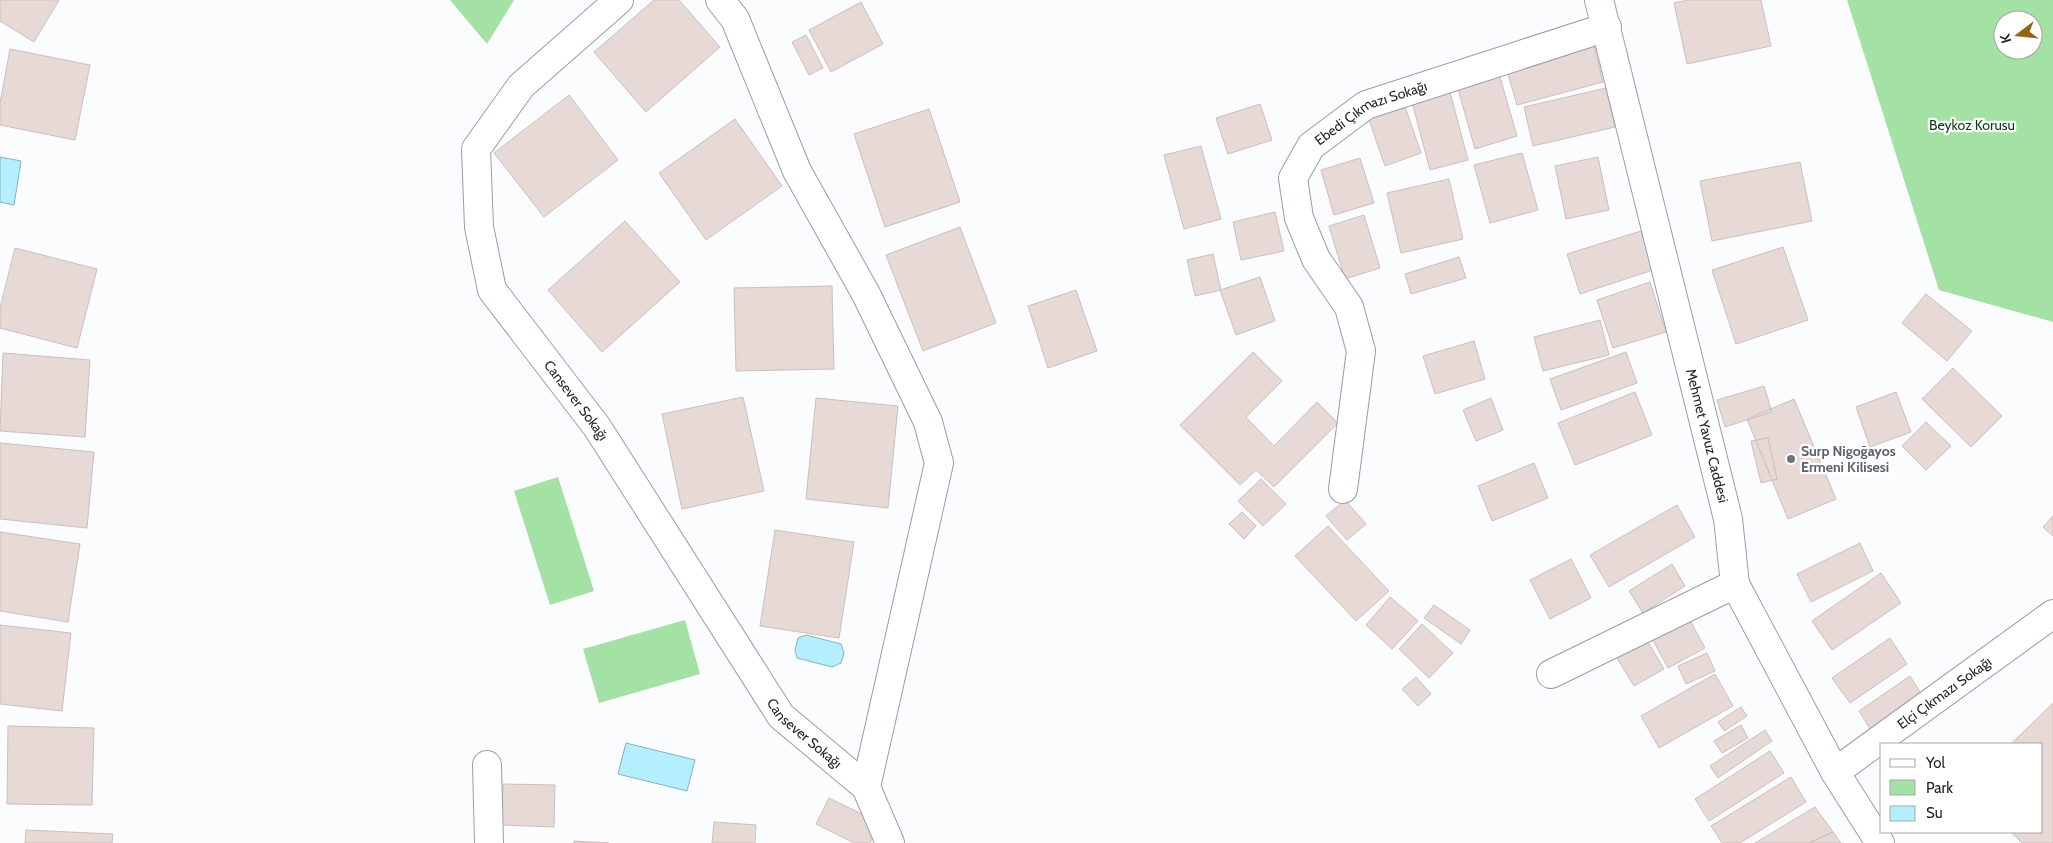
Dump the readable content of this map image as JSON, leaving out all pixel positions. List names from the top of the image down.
{
  "streets": {
    "street": [
      "Ebedi Çıkmazı Sokağı",
      "Cansever Sokağı",
      "Mehmet Yavuz Caddesi",
      "Elçi Çıkmazı Sokağı"
    ]
  },
  "crossings": [
    ["Ebedi Çıkmazı Sokağı", "Mehmet Yavuz Caddesi"],
    ["Mehmet Yavuz Caddesi", "Elçi Çıkmazı Sokağı"]
  ],
  "parks": ["Beykoz Korusu"],
  "places": ["Surp Nigoğayos Ermeni Kilisesi"],
  "legend": ["Yol", "Park", "Su"],
  "north": "left"
}
